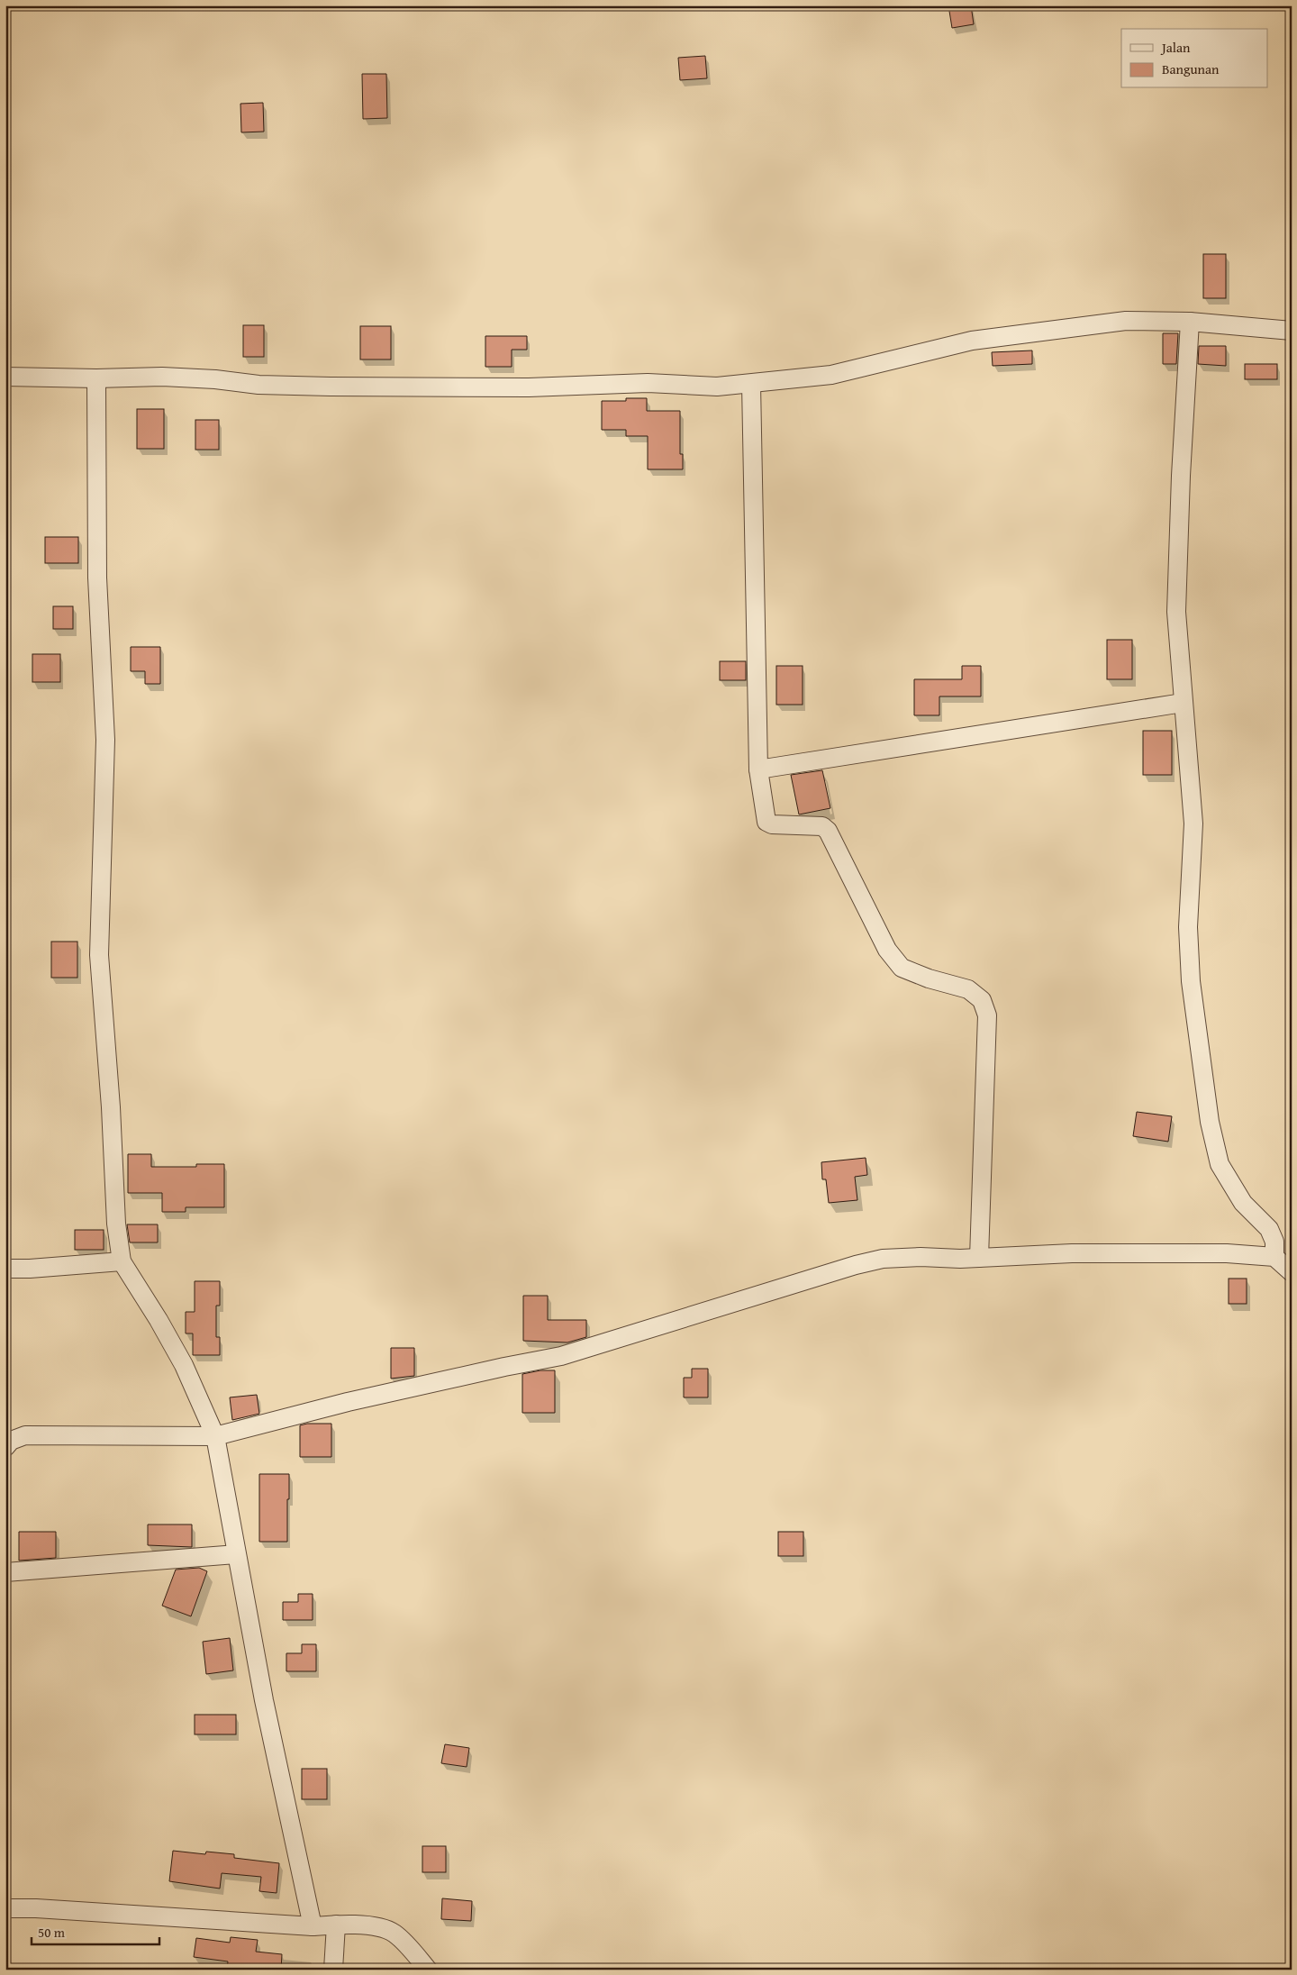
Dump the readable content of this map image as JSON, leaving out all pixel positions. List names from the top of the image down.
{
  "legend": ["Jalan", "Bangunan"],
  "scale_bar": "50 m"
}
